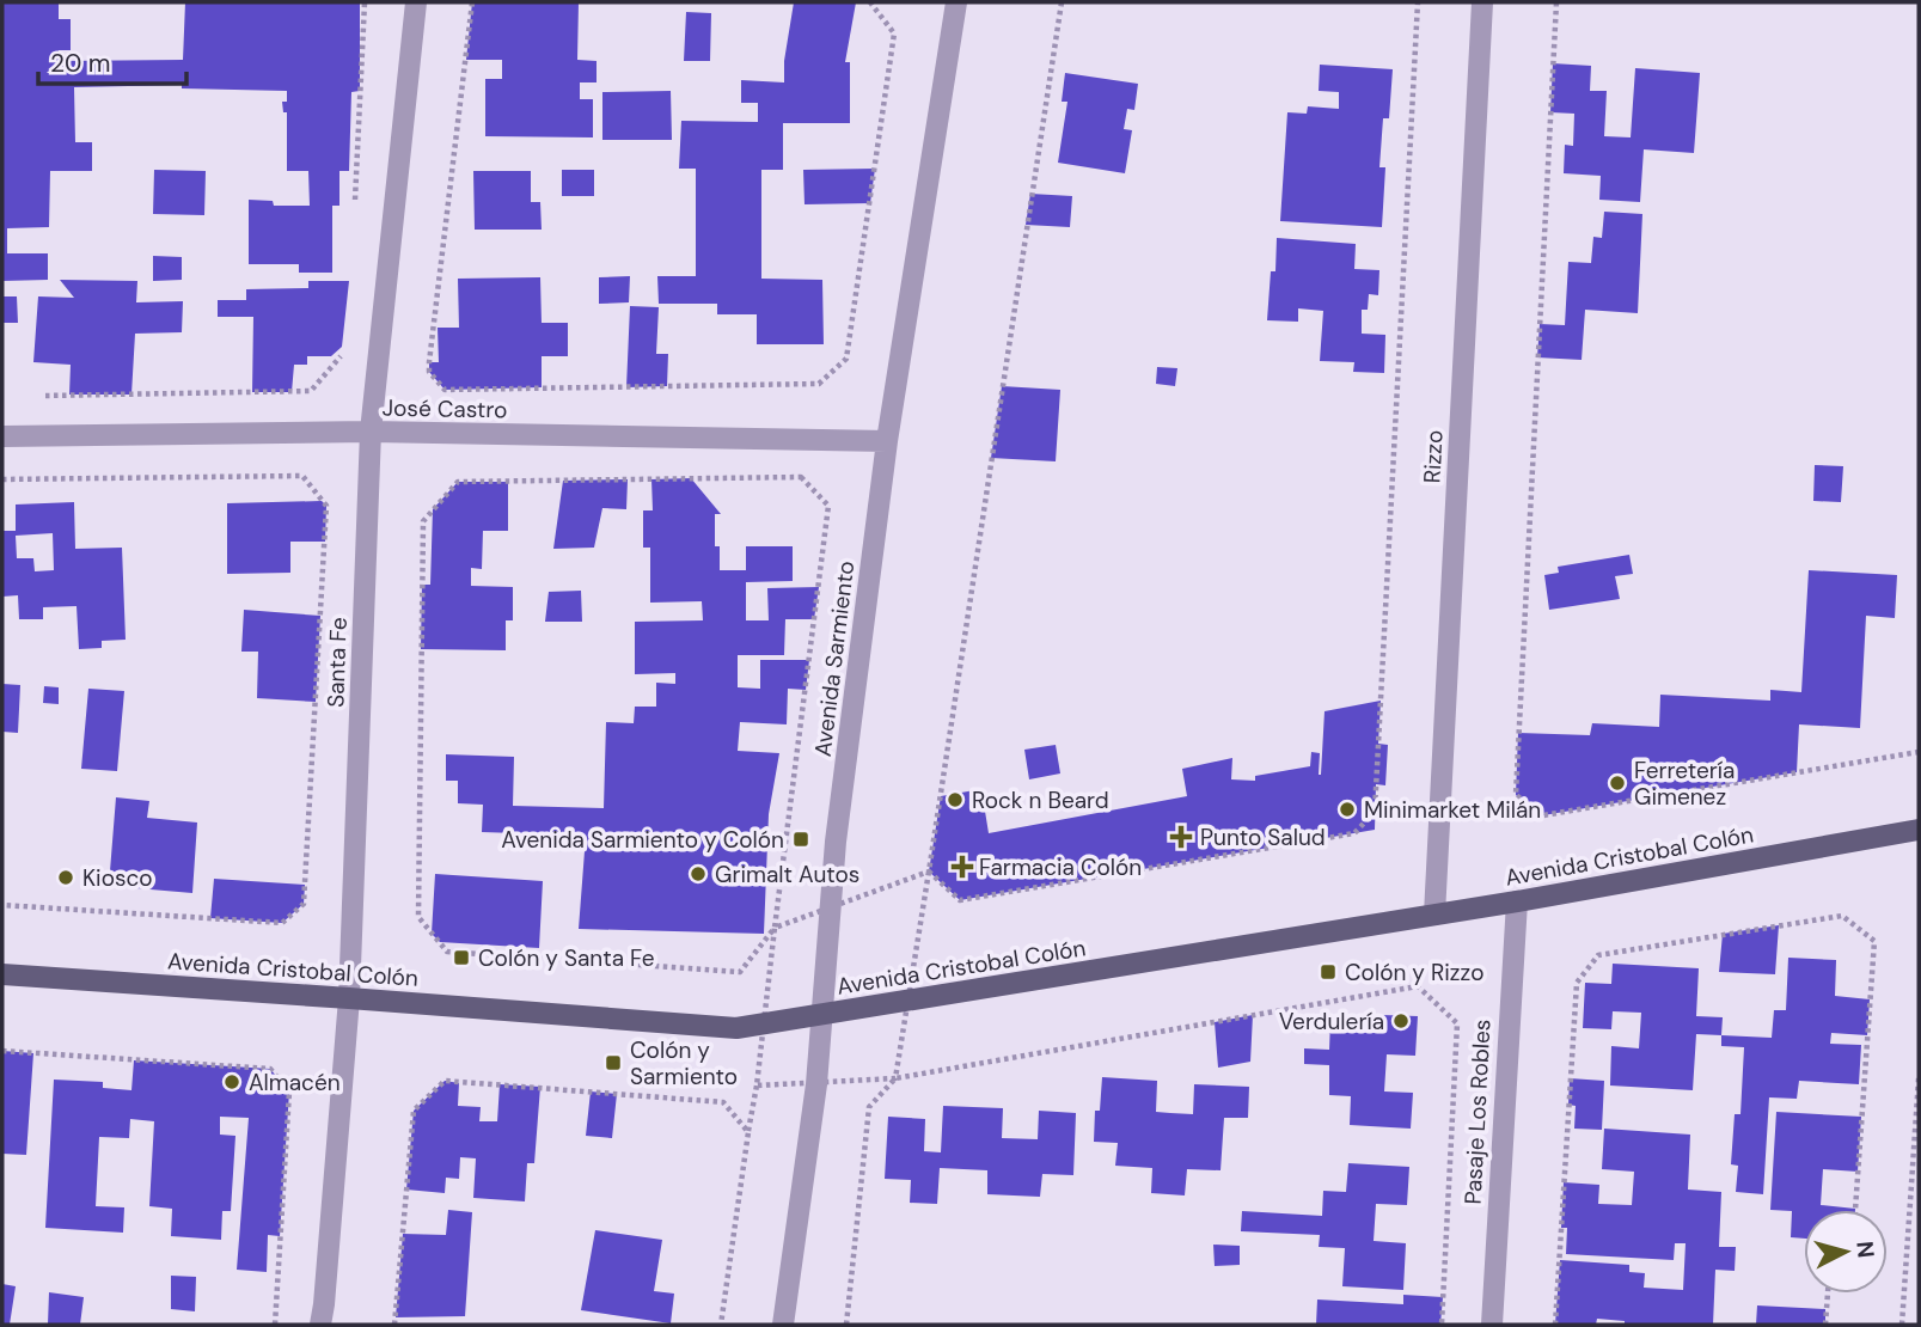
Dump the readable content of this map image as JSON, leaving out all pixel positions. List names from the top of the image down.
{
  "streets": {
    "main road": ["Avenida Cristobal Colón"],
    "street": [
      "José Castro",
      "Rizzo",
      "Avenida Sarmiento",
      "Santa Fe",
      "Pasaje Los Robles"
    ]
  },
  "crossings": [
    ["José Castro", "Avenida Sarmiento"],
    ["José Castro", "Santa Fe"],
    ["Rizzo", "Avenida Cristobal Colón"],
    ["Avenida Sarmiento", "Avenida Cristobal Colón"],
    ["Santa Fe", "Avenida Cristobal Colón"],
    ["Avenida Cristobal Colón", "Pasaje Los Robles"]
  ],
  "places": {
    "other": [
      "Ferretería Gimenez",
      "Rock n Beard",
      "Minimarket Milán",
      "Grimalt Autos",
      "Kiosco",
      "Verdulería",
      "Almacén"
    ],
    "health": ["Punto Salud", "Farmacia Colón"],
    "transit": [
      "Avenida Sarmiento y Colón",
      "Colón y Santa Fe",
      "Colón y Rizzo",
      "Colón y Sarmiento"
    ]
  },
  "scale_bar": "20 m",
  "north": "right"
}
